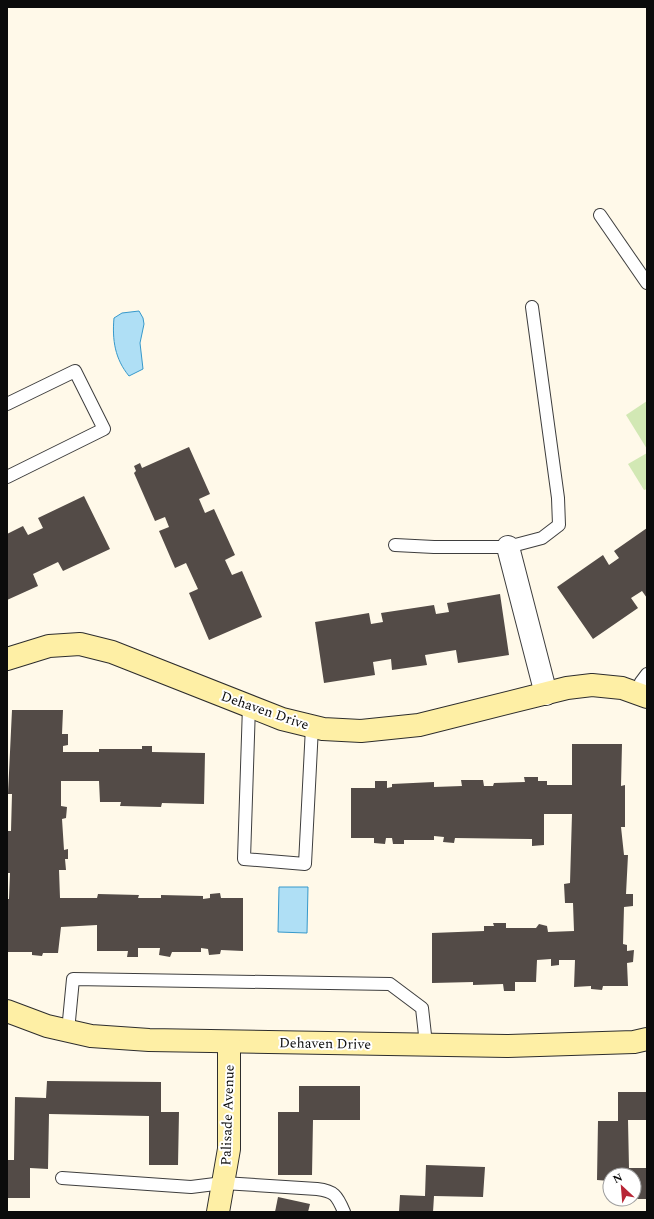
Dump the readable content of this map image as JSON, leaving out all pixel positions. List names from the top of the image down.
{
  "streets": {
    "street": ["Dehaven Drive", "Palisade Avenue"]
  },
  "crossings": [
    ["Dehaven Drive", "Palisade Avenue"]
  ],
  "north": "top left"
}
